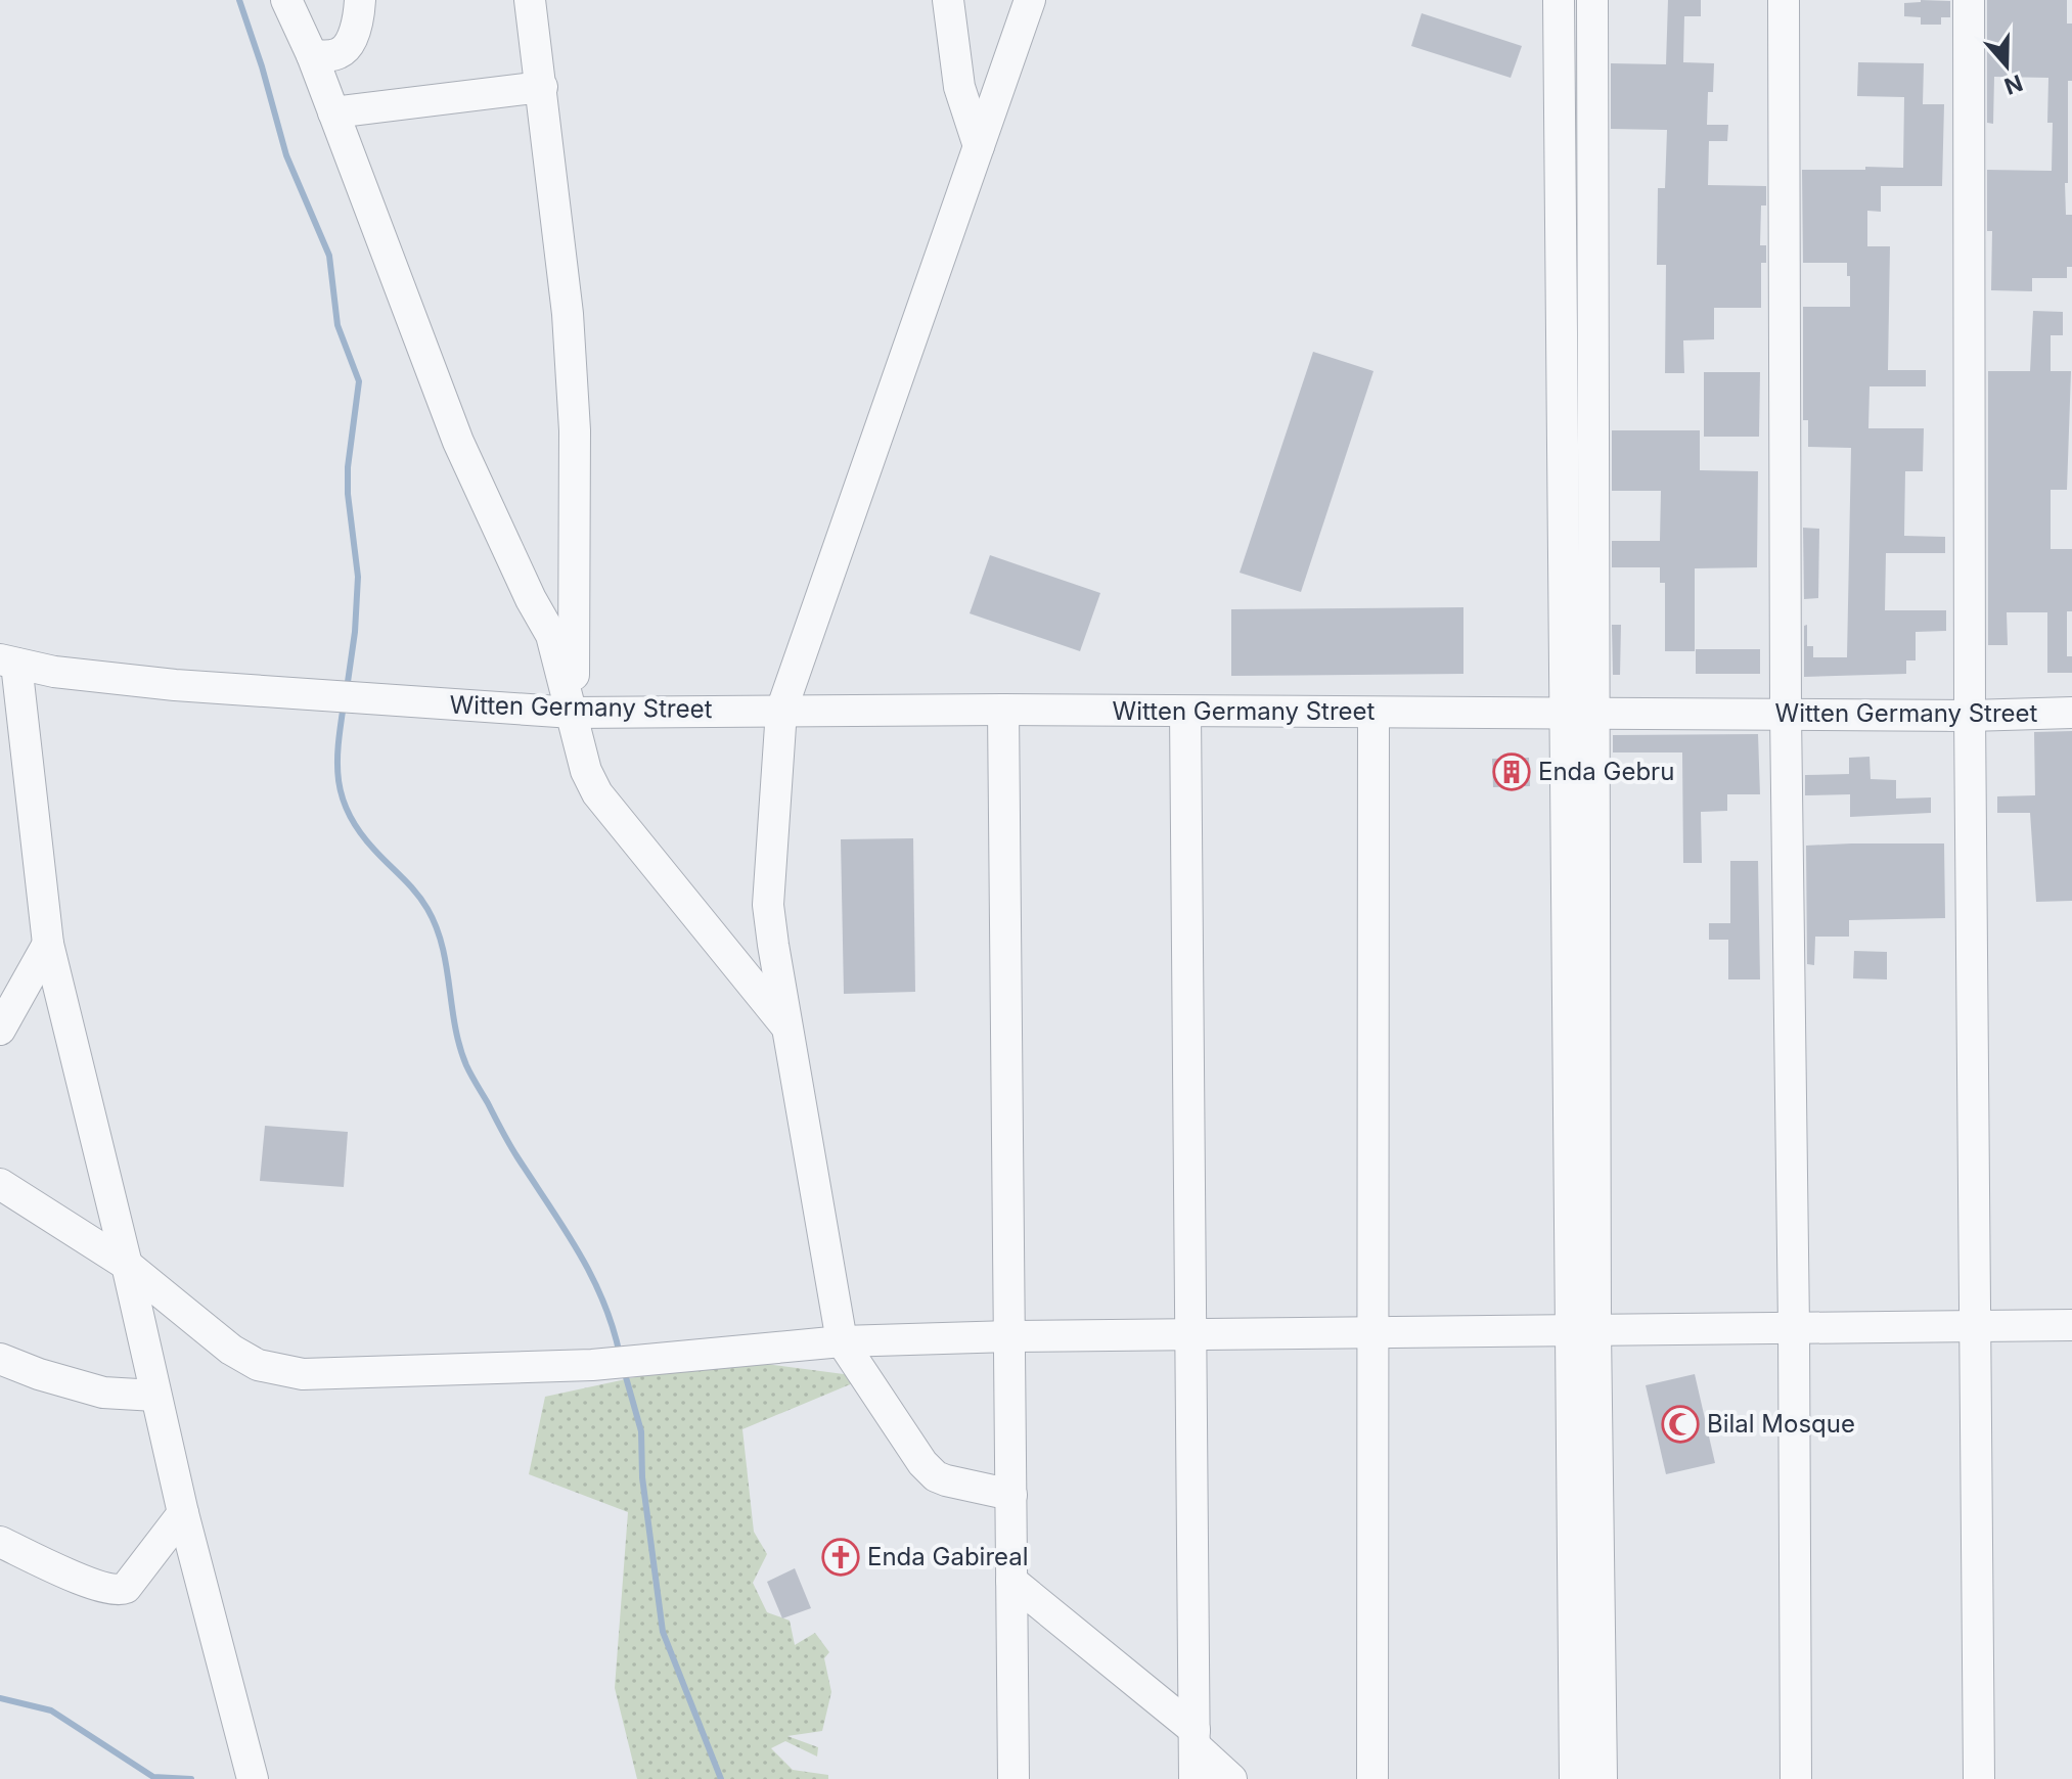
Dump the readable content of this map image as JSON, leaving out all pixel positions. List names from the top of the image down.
{
  "streets": {
    "street": ["Witten Germany Street"]
  },
  "places": {
    "building": ["Enda Gebru"],
    "mosque": ["Bilal Mosque"],
    "church": ["Enda Gabireal"]
  },
  "north": "bottom"
}
